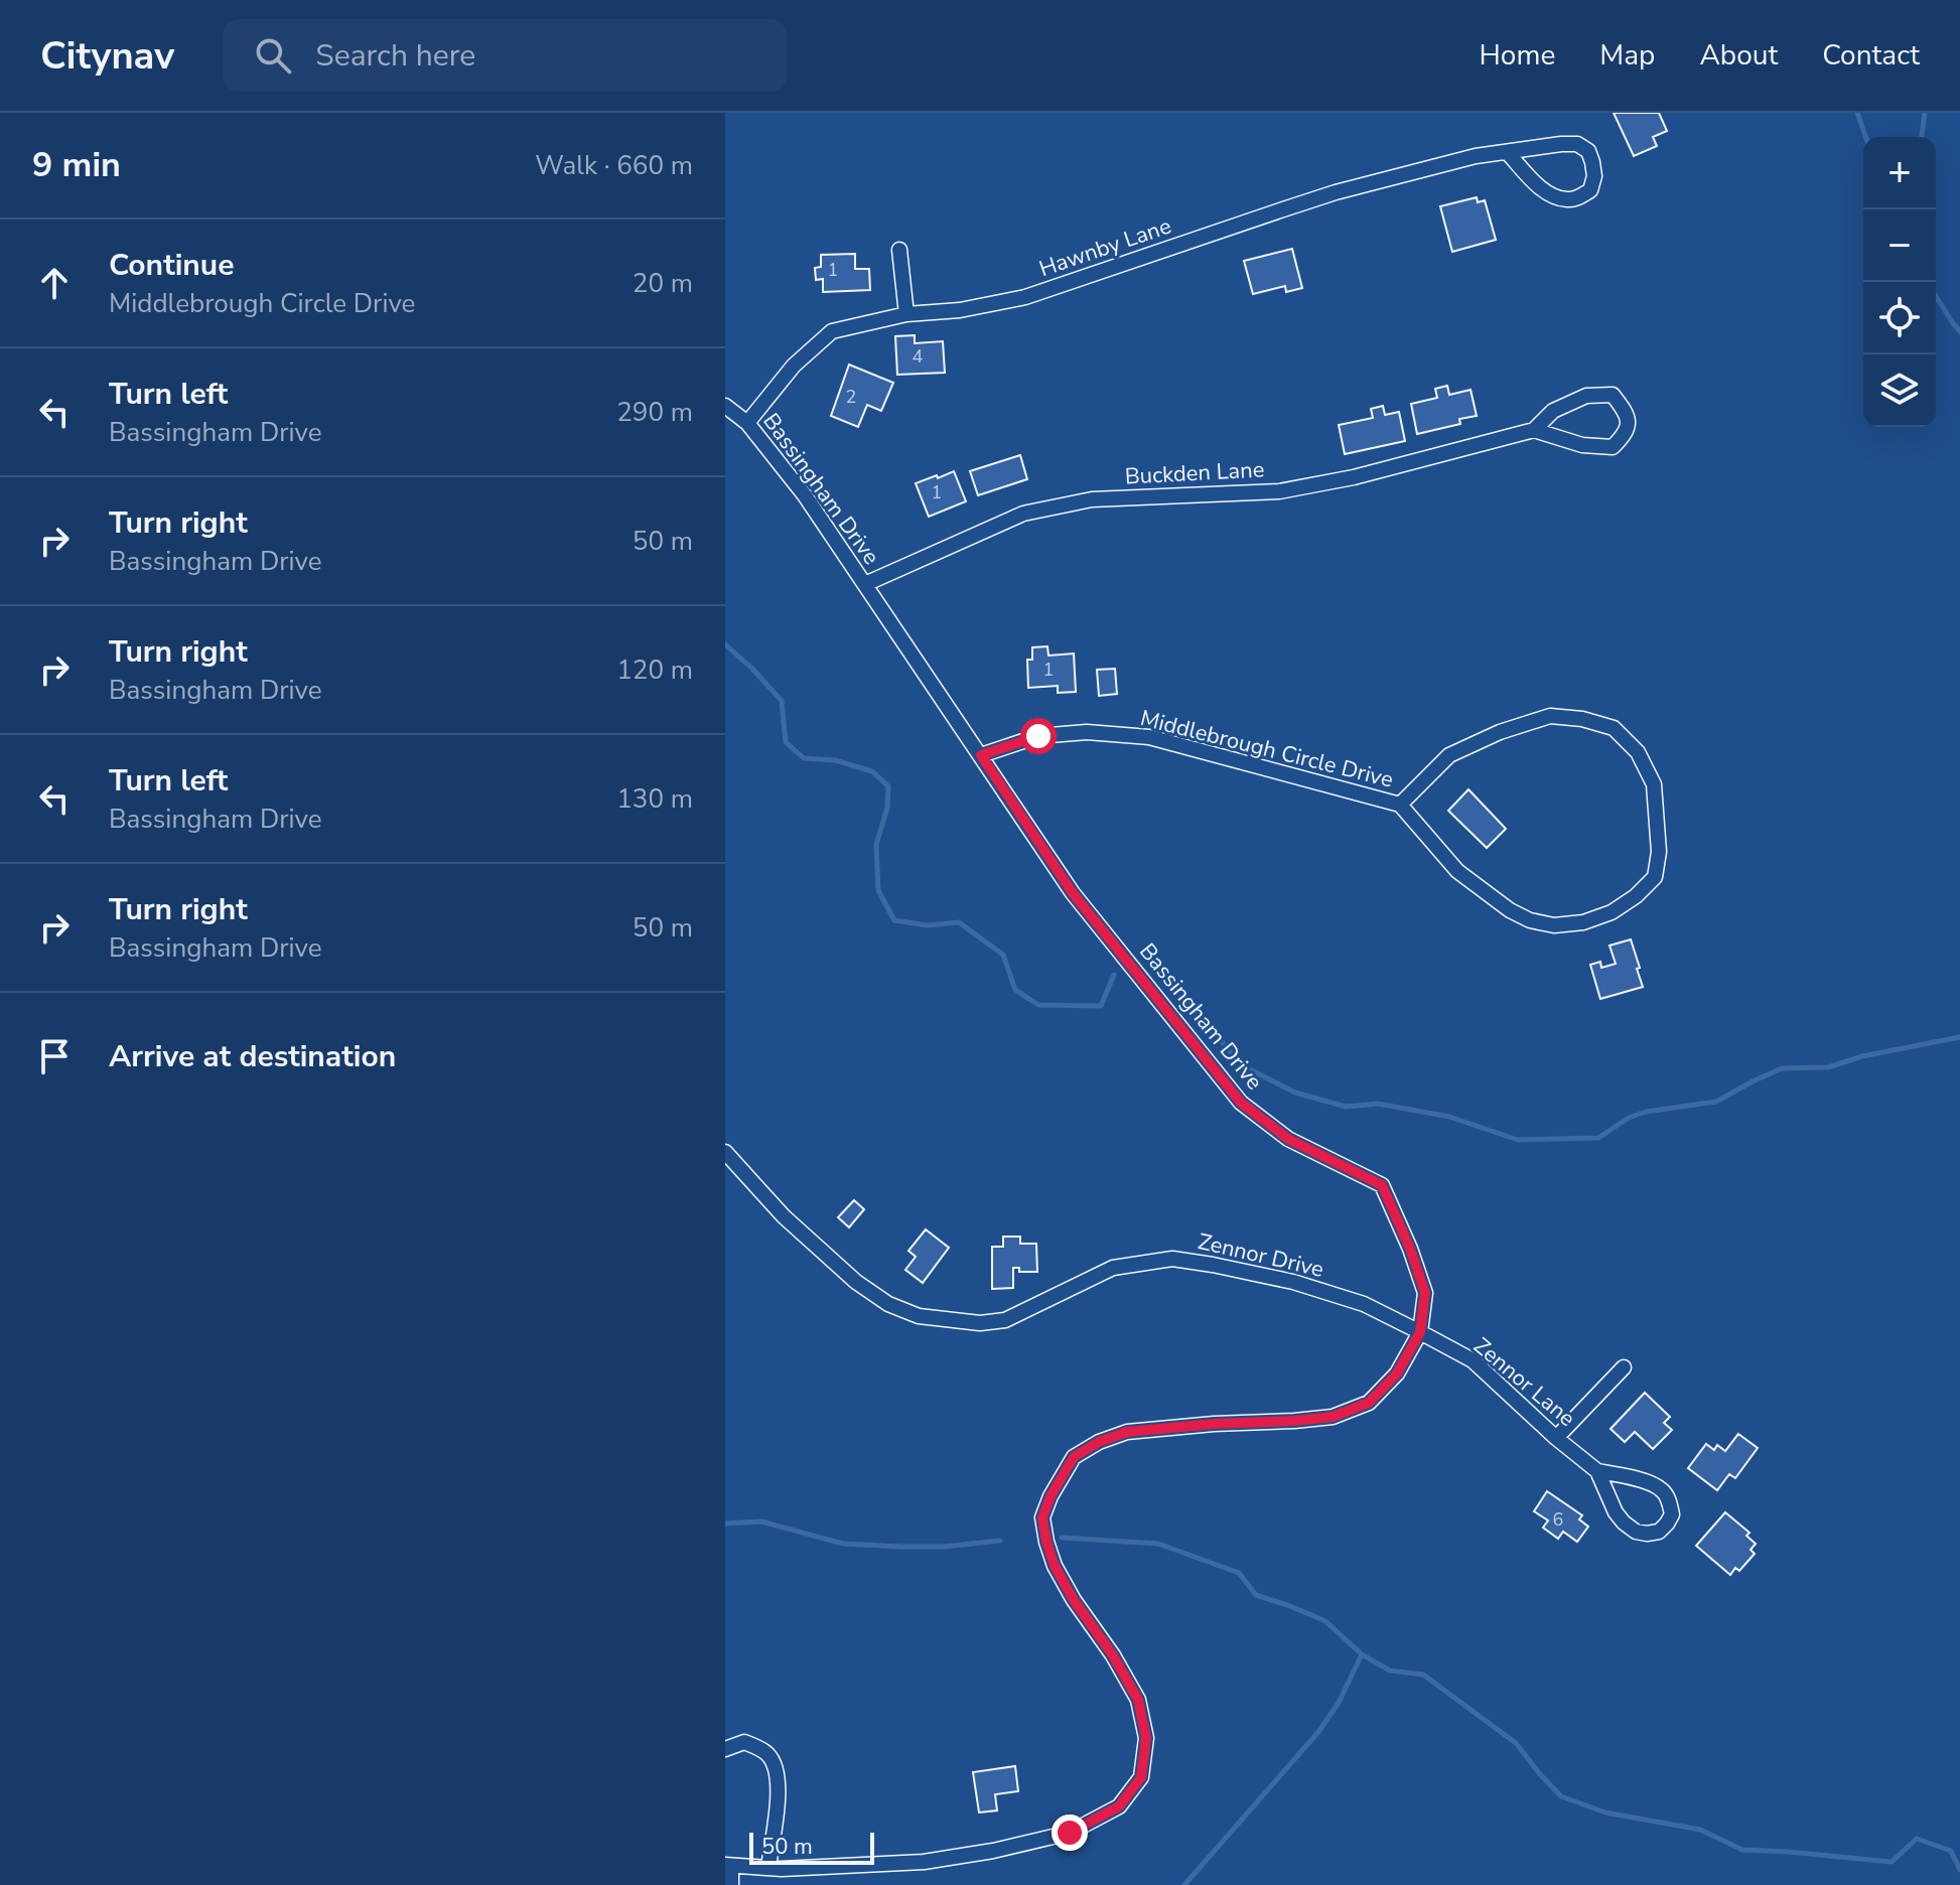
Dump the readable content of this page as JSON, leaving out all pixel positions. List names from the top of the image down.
{
  "streets": {
    "street": [
      "Hawnby Lane",
      "Buckden Lane",
      "Bassingham Drive",
      "Middlebrough Circle Drive",
      "Zennor Drive",
      "Zennor Lane"
    ]
  },
  "crossings": [
    ["Hawnby Lane", "Bassingham Drive"],
    ["Buckden Lane", "Bassingham Drive"],
    ["Bassingham Drive", "Middlebrough Circle Drive"],
    ["Bassingham Drive", "Zennor Drive"],
    ["Bassingham Drive", "Zennor Lane"],
    ["Zennor Drive", "Zennor Lane"]
  ],
  "house_numbers": [
    "1",
    "4",
    "2",
    "1",
    "1",
    "6"
  ],
  "scale_bar": "50 m",
  "page": {
    "header": "Citynav",
    "search": "Search here",
    "nav": [
      "Home",
      "Map",
      "About",
      "Contact"
    ],
    "heading": ["9 min", "Walk · 660 m"],
    "map_buttons": ["+", "−"],
    "list": [
      ["Continue", "Middlebrough Circle Drive", "20 m"],
      ["Turn left", "Bassingham Drive", "290 m"],
      ["Turn right", "Bassingham Drive", "50 m"],
      ["Turn right", "Bassingham Drive", "120 m"],
      ["Turn left", "Bassingham Drive", "130 m"],
      ["Turn right", "Bassingham Drive", "50 m"],
      "Arrive at destination"
    ],
    "scale": "50 m"
  }
}
